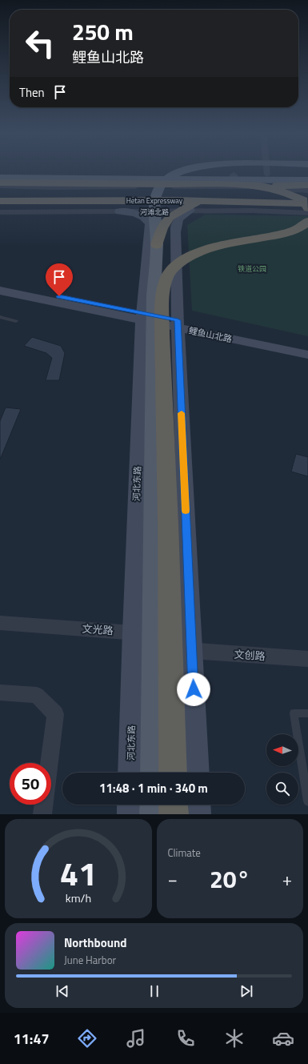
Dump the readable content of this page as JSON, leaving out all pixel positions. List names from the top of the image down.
{
  "streets": {
    "highway": ["Hetan Expressway"],
    "main road": ["鲤鱼山北路", "河北东路"],
    "street": ["河滩北路", "文光路", "文创路"]
  },
  "crossings": [
    ["河滩北路", "河北东路"],
    ["鲤鱼山北路", "河北东路"],
    ["河北东路", "文光路"],
    ["河北东路", "文创路"],
    ["文光路", "文创路"]
  ],
  "parks": ["铁道公园"],
  "north": "left",
  "page": {
    "turn": ["250 m", "鲤鱼山北路"],
    "then": "Then",
    "limit": "50",
    "trip": "11:48 · 1 min · 340 m",
    "tile": "Climate",
    "heat": ["−", "20°", "+"],
    "song": ["Northbound", "June Harbor"],
    "tabs": "11:47",
    "gauge": ["41", "km/h"]
  }
}
